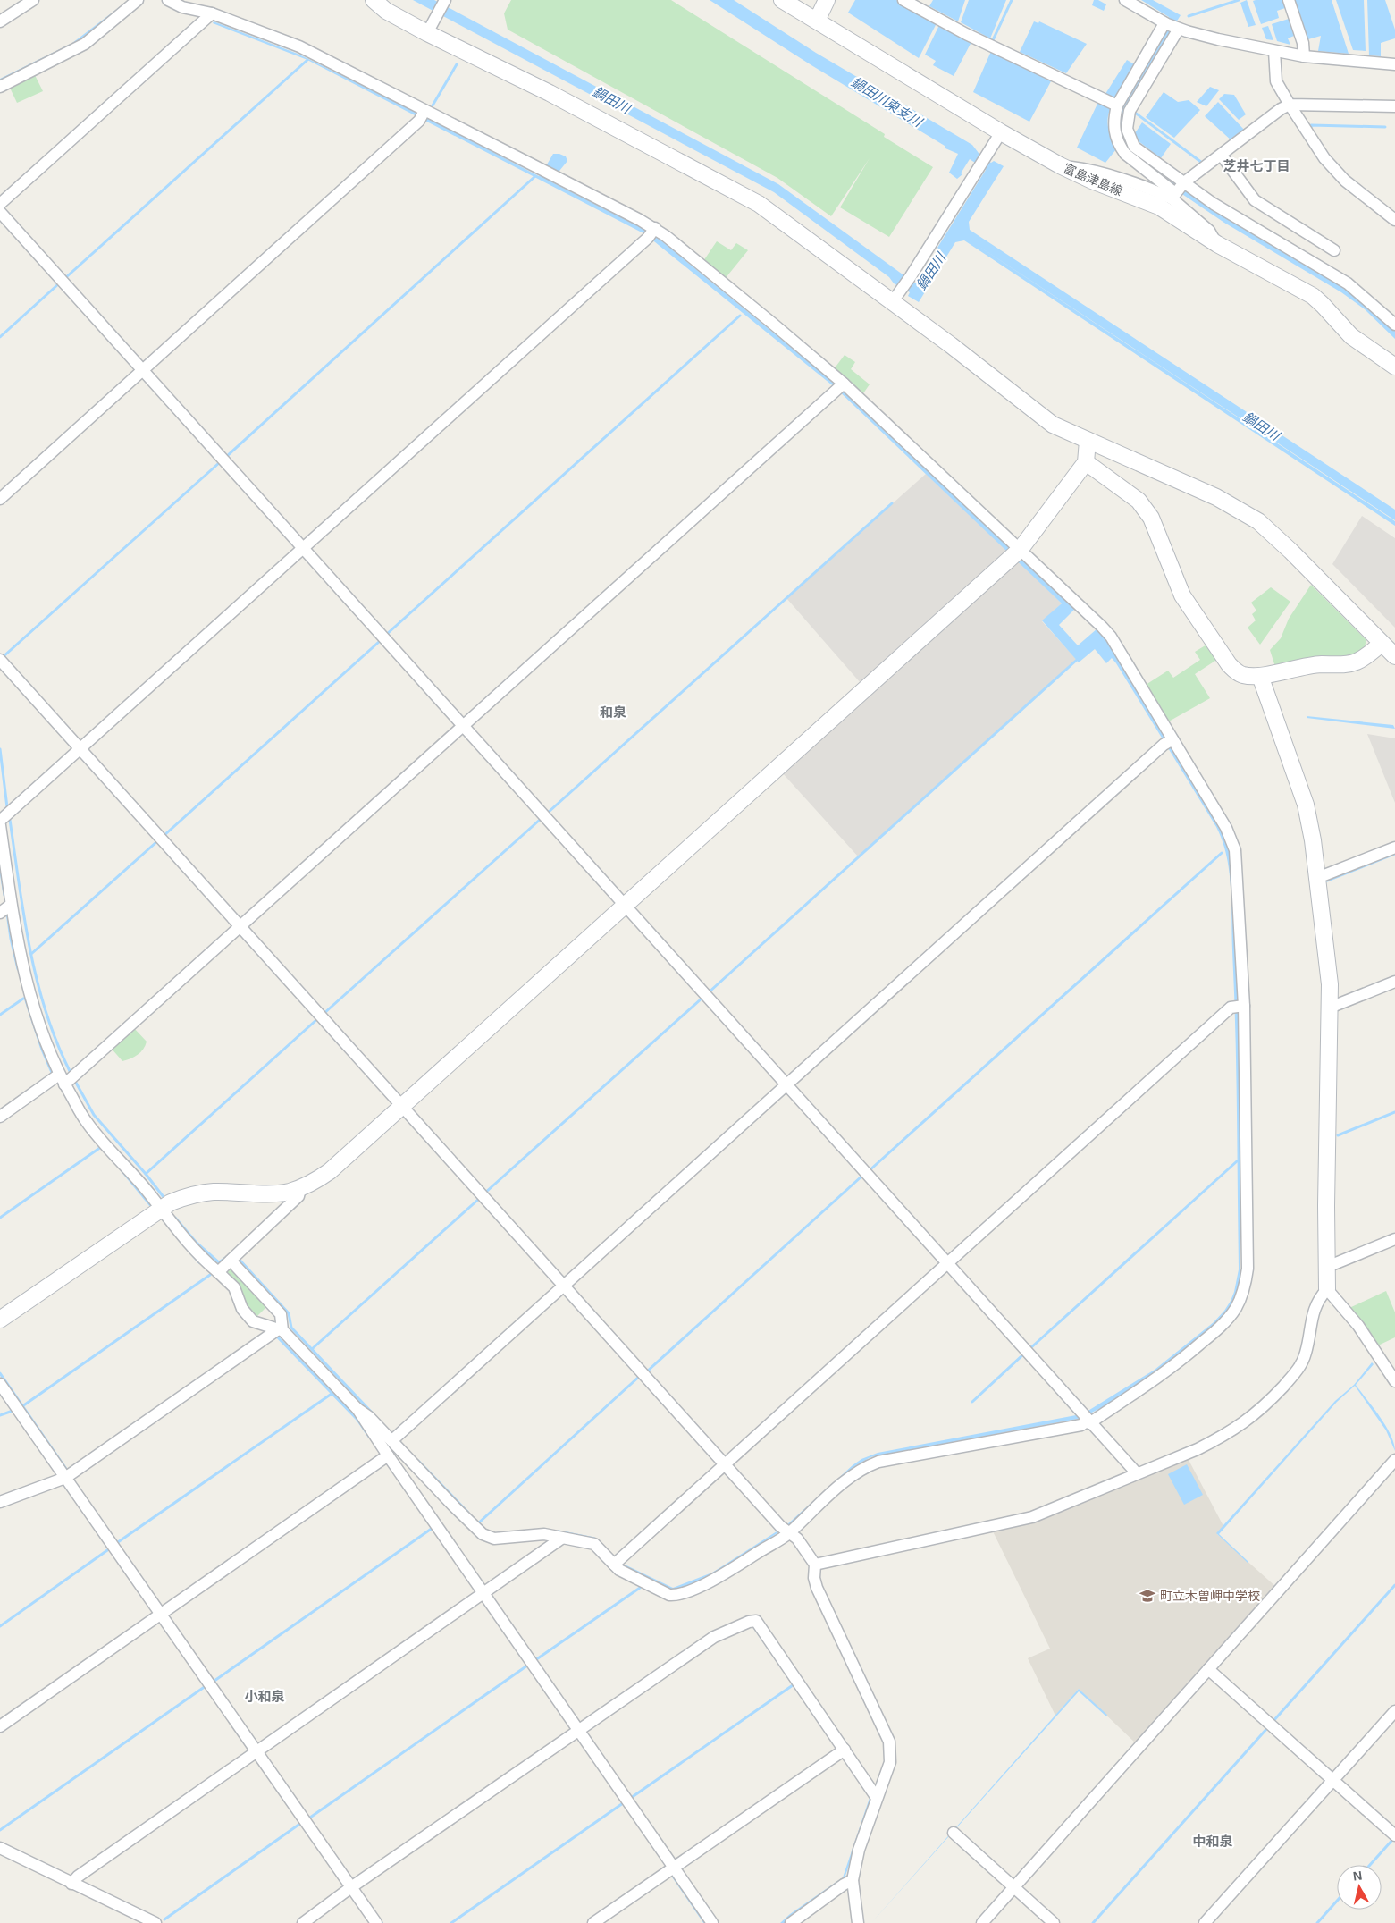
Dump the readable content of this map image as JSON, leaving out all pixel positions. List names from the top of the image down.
{
  "streets": {
    "street": ["富島津島線"]
  },
  "districts": [
    "芝井七丁目",
    "和泉",
    "小和泉",
    "中和泉"
  ],
  "water": ["鍋田川", "鍋田川東支川"],
  "places": {
    "school or university": ["町立木曽岬中学校"]
  },
  "north": "top"
}
